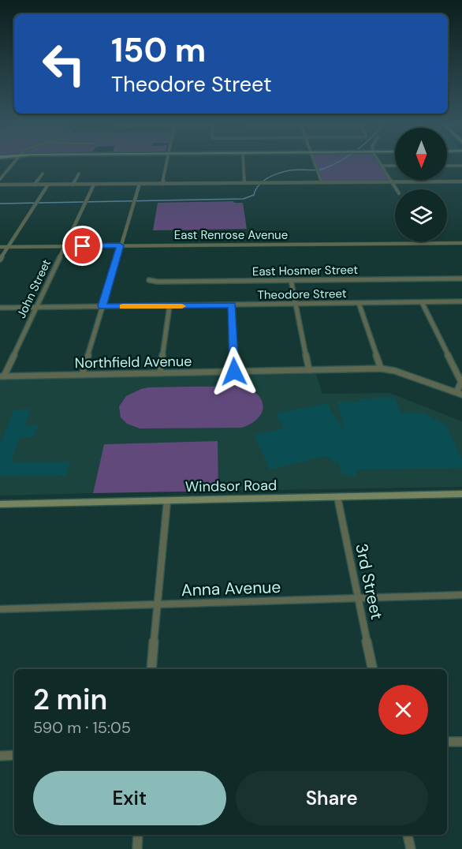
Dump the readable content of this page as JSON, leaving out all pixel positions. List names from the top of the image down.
{
  "streets": {
    "street": [
      "East Renrose Avenue",
      "East Hosmer Street",
      "John Street",
      "Theodore Street",
      "Northfield Avenue",
      "Windsor Road",
      "3rd Street",
      "Anna Avenue"
    ]
  },
  "crossings": [
    ["East Renrose Avenue", "John Street"],
    ["John Street", "Theodore Street"],
    ["John Street", "Northfield Avenue"],
    ["Windsor Road", "3rd Street"],
    ["3rd Street", "Anna Avenue"]
  ],
  "north": "bottom",
  "page": {
    "turn": ["150 m", "Theodore Street"],
    "heading": ["2 min", "590 m · 15:05"],
    "buttons": ["Exit", "Share"]
  }
}
